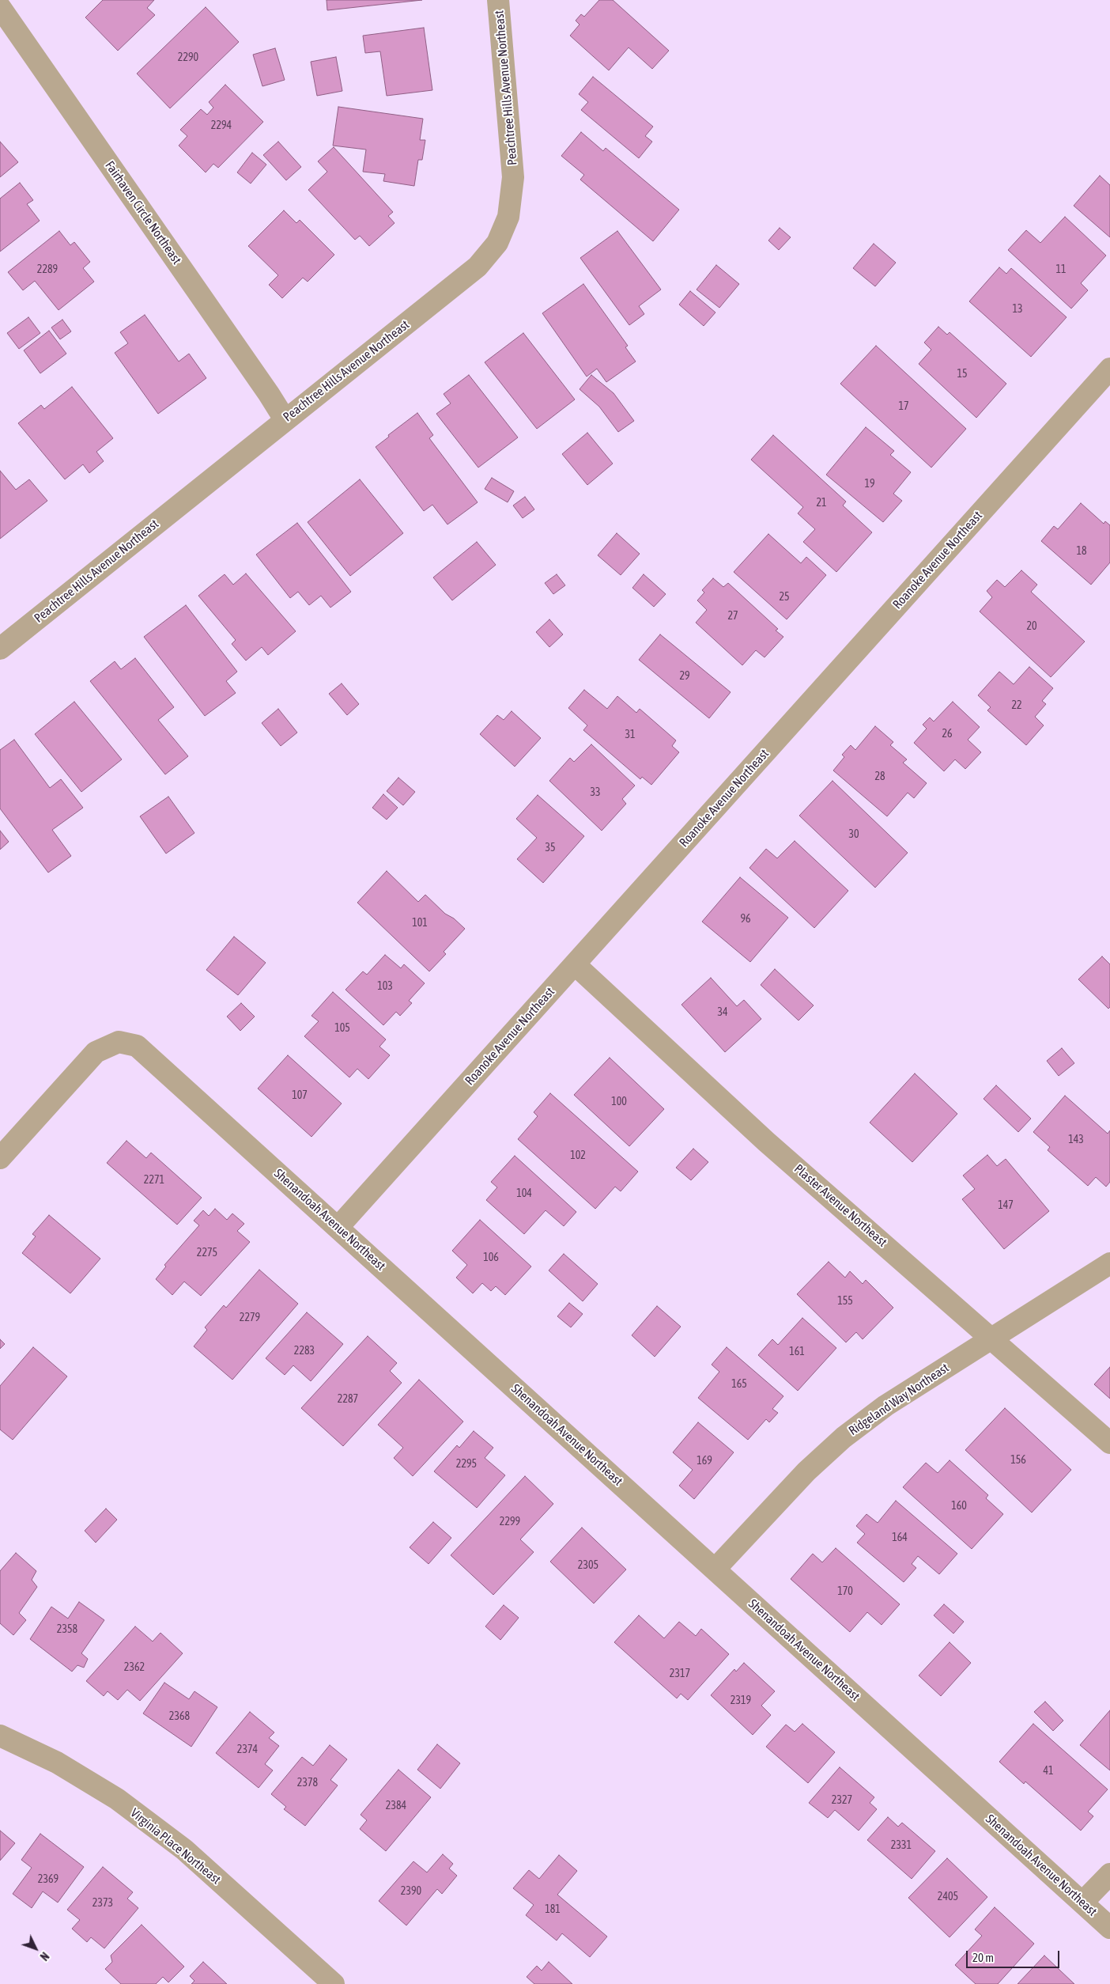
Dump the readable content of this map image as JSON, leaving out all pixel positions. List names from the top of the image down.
{
  "streets": {
    "street": [
      "Peachtree Hills Avenue Northeast",
      "Fairhaven Circle Northeast",
      "Roanoke Avenue Northeast",
      "Plaster Avenue Northeast",
      "Shenandoah Avenue Northeast",
      "Ridgeland Way Northeast",
      "Virginia Place Northeast"
    ]
  },
  "crossings": [
    ["Peachtree Hills Avenue Northeast", "Fairhaven Circle Northeast"],
    ["Roanoke Avenue Northeast", "Plaster Avenue Northeast"],
    ["Roanoke Avenue Northeast", "Shenandoah Avenue Northeast"],
    ["Plaster Avenue Northeast", "Ridgeland Way Northeast"],
    ["Shenandoah Avenue Northeast", "Ridgeland Way Northeast"]
  ],
  "house_numbers": [
    "2290",
    "2294",
    "2289",
    "11",
    "13",
    "15",
    "17",
    "19",
    "21",
    "18",
    "25",
    "27",
    "20",
    "29",
    "22",
    "26",
    "31",
    "28",
    "33",
    "30",
    "35",
    "96",
    "101",
    "103",
    "34",
    "105",
    "107",
    "100",
    "143",
    "102",
    "2271",
    "104",
    "147",
    "2275",
    "106",
    "155",
    "2279",
    "2283",
    "161",
    "165",
    "2287",
    "156",
    "169",
    "2295",
    "160",
    "2299",
    "164",
    "2305",
    "170",
    "2358",
    "2362",
    "2317",
    "2319",
    "2368",
    "2374",
    "41",
    "2378",
    "2327",
    "2384",
    "2331",
    "2369",
    "2390",
    "2405",
    "2373",
    "181"
  ],
  "scale_bar": "20 m",
  "north": "bottom right"
}
